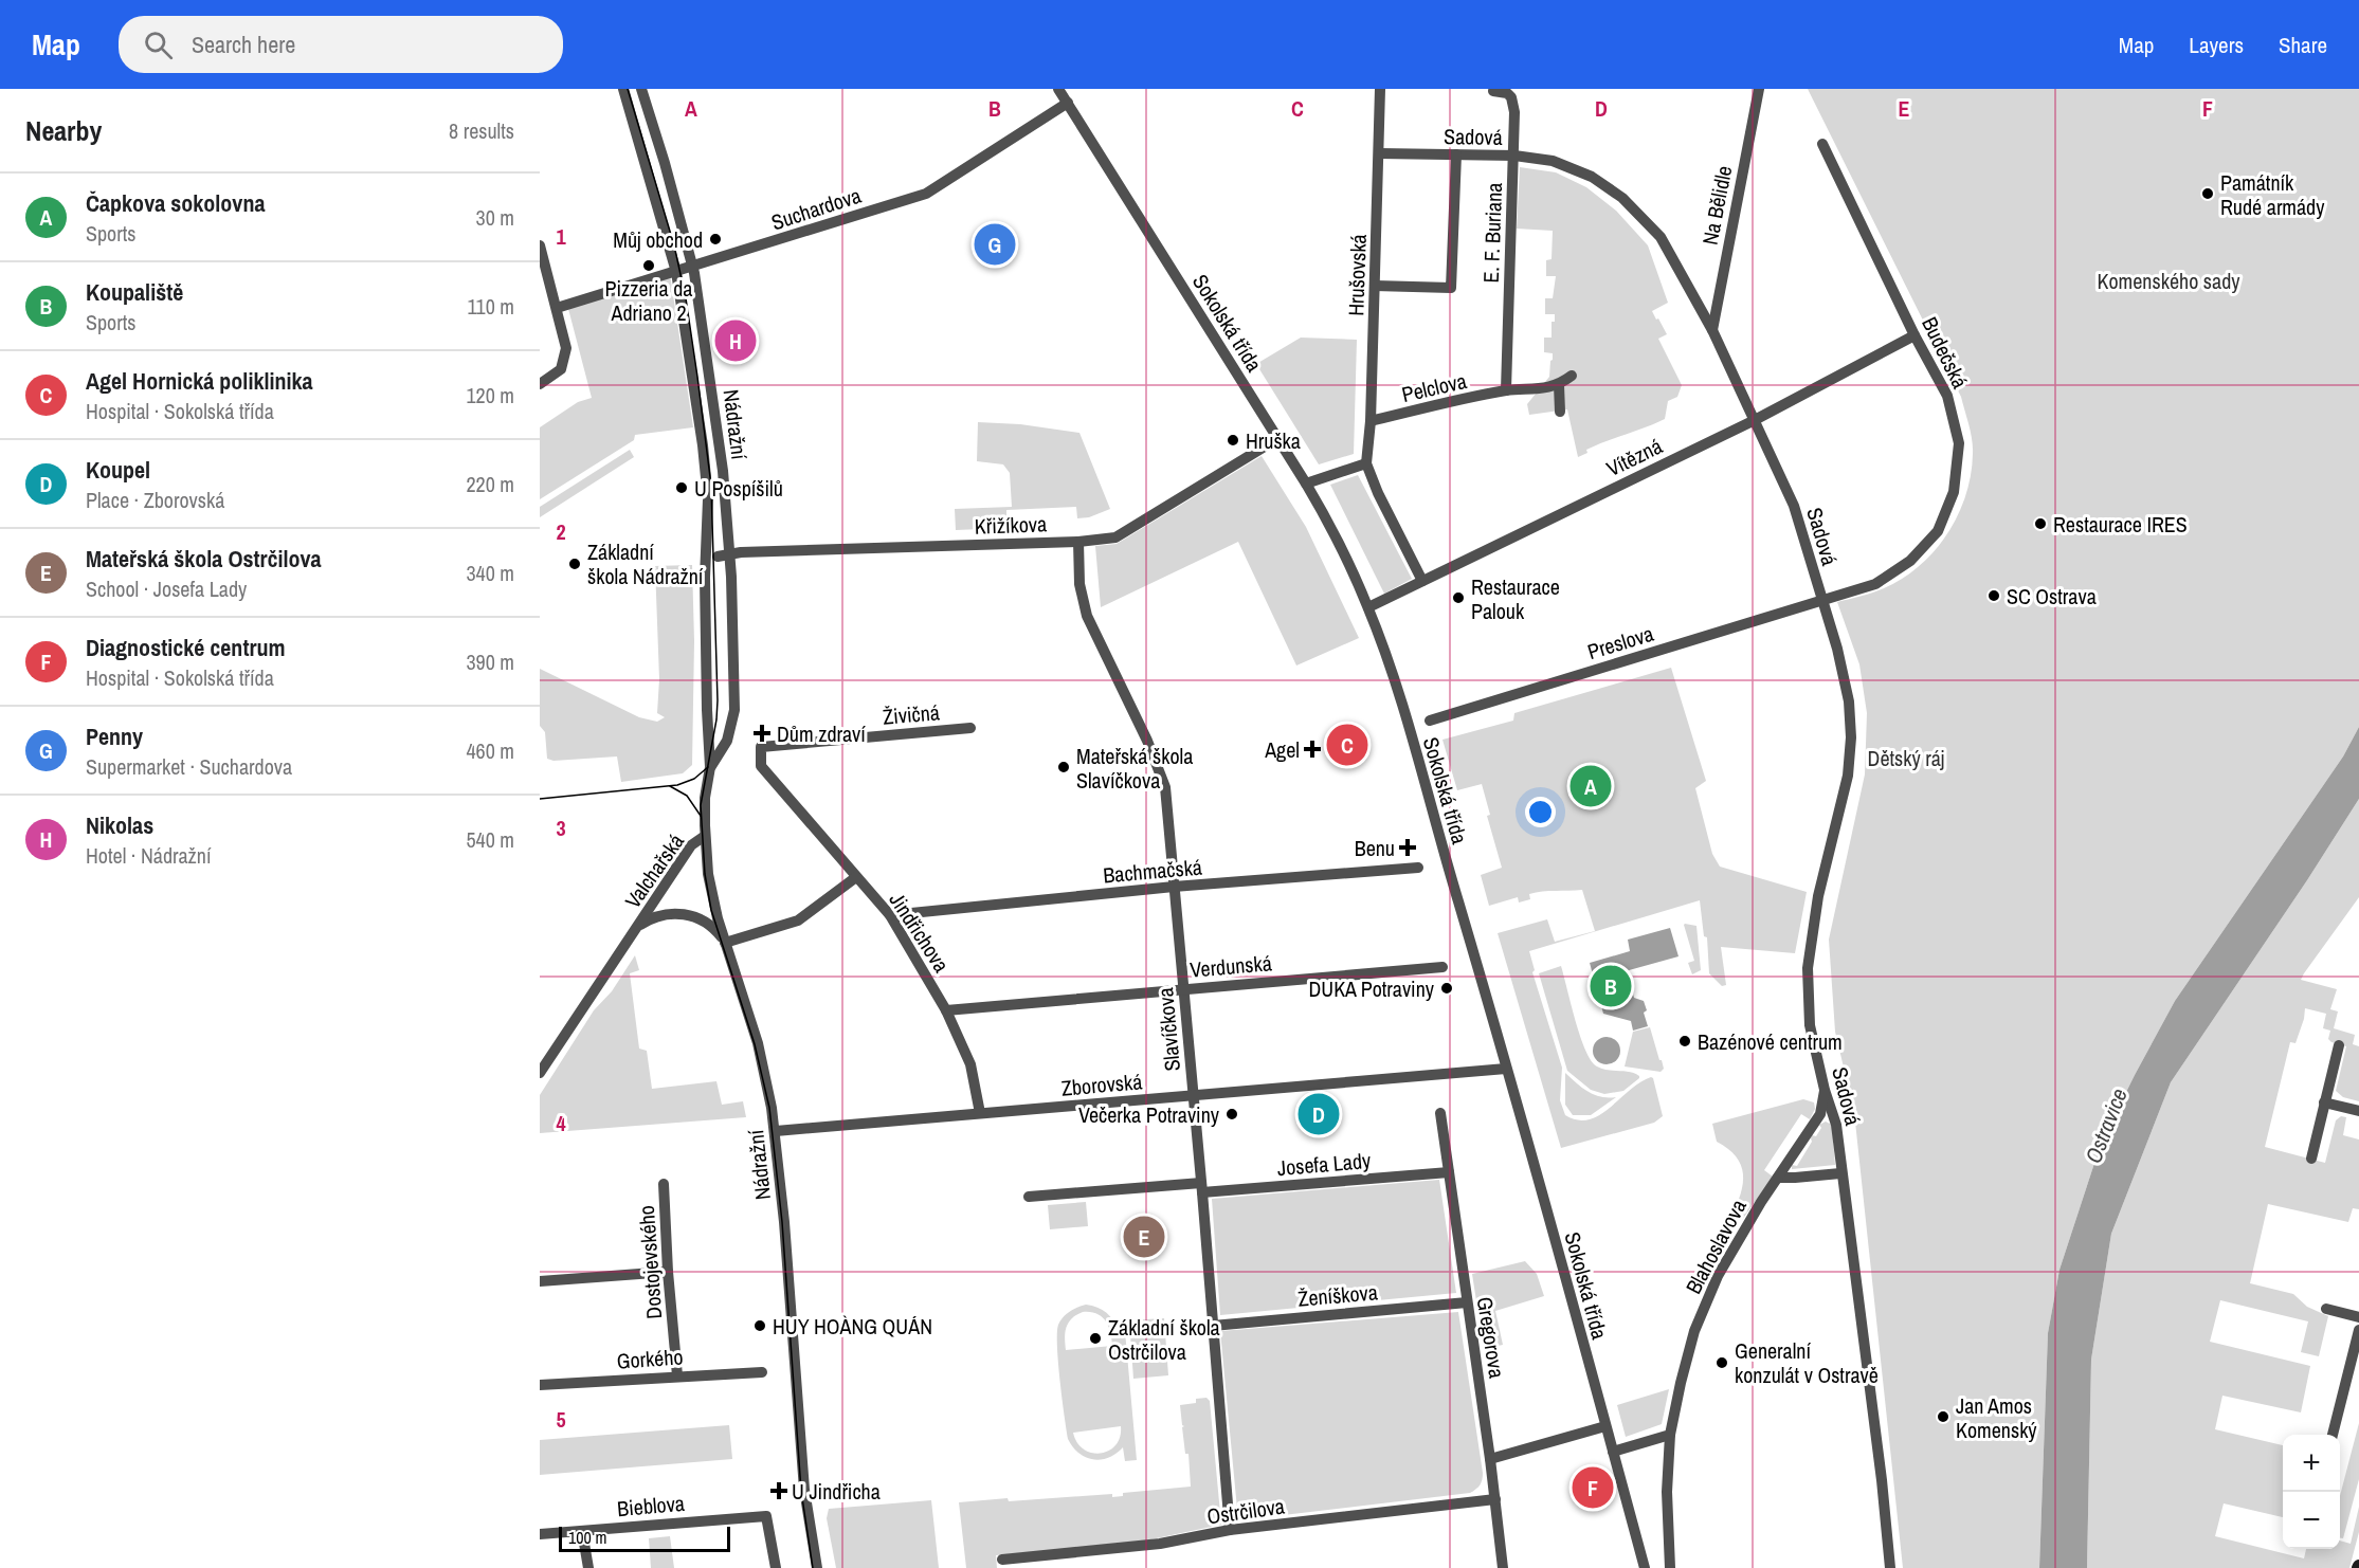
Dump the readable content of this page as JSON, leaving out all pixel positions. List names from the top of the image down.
{
  "streets": {
    "street": [
      "Sadová",
      "Na Bělidle",
      "Suchardova",
      "E. F. Buriana",
      "Hrušovská",
      "Sokolská třída",
      "Budečská",
      "Pelclova",
      "Nádražní",
      "Vítězná",
      "Křižíkova",
      "Preslova",
      "Živičná",
      "Valchařská",
      "Bachmačská",
      "Jindřichova",
      "Verdunská",
      "Slavíčkova",
      "Zborovská",
      "Josefa Lady",
      "Blahoslavova",
      "Dostojevského",
      "Ženíškova",
      "Gregorova",
      "Gorkého",
      "Bieblova",
      "Ostrčilova"
    ]
  },
  "crossings": [
    ["Sadová", "Na Bělidle"],
    ["Sadová", "E. F. Buriana"],
    ["Sadová", "Hrušovská"],
    ["Sadová", "Budečská"],
    ["Sadová", "Vítězná"],
    ["Sadová", "Preslova"],
    ["Sadová", "Blahoslavova"],
    ["Suchardova", "Sokolská třída"],
    ["Suchardova", "Nádražní"],
    ["E. F. Buriana", "Pelclova"],
    ["Hrušovská", "Pelclova"],
    ["Sokolská třída", "Vítězná"],
    ["Sokolská třída", "Křižíkova"],
    ["Sokolská třída", "Zborovská"],
    ["Budečská", "Vítězná"],
    ["Budečská", "Preslova"],
    ["Nádražní", "Křižíkova"],
    ["Nádražní", "Valchařská"],
    ["Nádražní", "Zborovská"],
    ["Křižíkova", "Slavíčkova"],
    ["Živičná", "Jindřichova"],
    ["Bachmačská", "Jindřichova"],
    ["Bachmačská", "Slavíčkova"],
    ["Jindřichova", "Verdunská"],
    ["Jindřichova", "Zborovská"],
    ["Verdunská", "Slavíčkova"],
    ["Slavíčkova", "Zborovská"],
    ["Slavíčkova", "Josefa Lady"],
    ["Slavíčkova", "Ženíškova"],
    ["Slavíčkova", "Ostrčilova"],
    ["Josefa Lady", "Gregorova"],
    ["Dostojevského", "Gorkého"],
    ["Ženíškova", "Gregorova"],
    ["Gregorova", "Ostrčilova"]
  ],
  "water": ["Ostravice"],
  "parks": ["Komenského sady", "Dětský ráj"],
  "places": {
    "other": [
      "Památník Rudé armády",
      "Můj obchod",
      "Pizzeria da Adriano 2",
      "Hruška",
      "U Pospíšilů",
      "Restaurace IRES",
      "Základní škola Nádražní",
      "SC Ostrava",
      "Restaurace Palouk",
      "Mateřská škola Slavíčkova",
      "DUKA Potraviny",
      "Bazénové centrum",
      "Večerka Potraviny",
      "HUY HOÀNG QUÁN",
      "Základní škola Ostrčilova",
      "Generalní konzulát v Ostravě",
      "Jan Amos Komenský"
    ],
    "health": [
      "Dům zdraví",
      "Agel",
      "Benu",
      "U Jindřicha"
    ]
  },
  "scale_bar": "100 m",
  "page": {
    "header": "Map",
    "search": "Search here",
    "nav": ["Map", "Layers", "Share"],
    "heading": ["Nearby", "8 results"],
    "list": [
      {
        "mark": "A",
        "name": "Čapkova sokolovna",
        "note": "Sports",
        "value": "30 m"
      },
      {
        "mark": "B",
        "name": "Koupaliště",
        "note": "Sports",
        "value": "110 m"
      },
      {
        "mark": "C",
        "name": "Agel Hornická poliklinika",
        "note": "Hospital · Sokolská třída",
        "value": "120 m"
      },
      {
        "mark": "D",
        "name": "Koupel",
        "note": "Place · Zborovská",
        "value": "220 m"
      },
      {
        "mark": "E",
        "name": "Mateřská škola Ostrčilova",
        "note": "School · Josefa Lady",
        "value": "340 m"
      },
      {
        "mark": "F",
        "name": "Diagnostické centrum",
        "note": "Hospital · Sokolská třída",
        "value": "390 m"
      },
      {
        "mark": "G",
        "name": "Penny",
        "note": "Supermarket · Suchardova",
        "value": "460 m"
      },
      {
        "mark": "H",
        "name": "Nikolas",
        "note": "Hotel · Nádražní",
        "value": "540 m"
      }
    ],
    "pins": [
      "G",
      "H",
      "C",
      "A",
      "B",
      "D",
      "E",
      "F"
    ],
    "map_buttons": ["+", "−"],
    "scale": "100 m"
  },
  "grid": {
    "columns": [
      "A",
      "B",
      "C",
      "D",
      "E",
      "F"
    ],
    "rows": [
      "1",
      "2",
      "3",
      "4",
      "5"
    ]
  }
}
